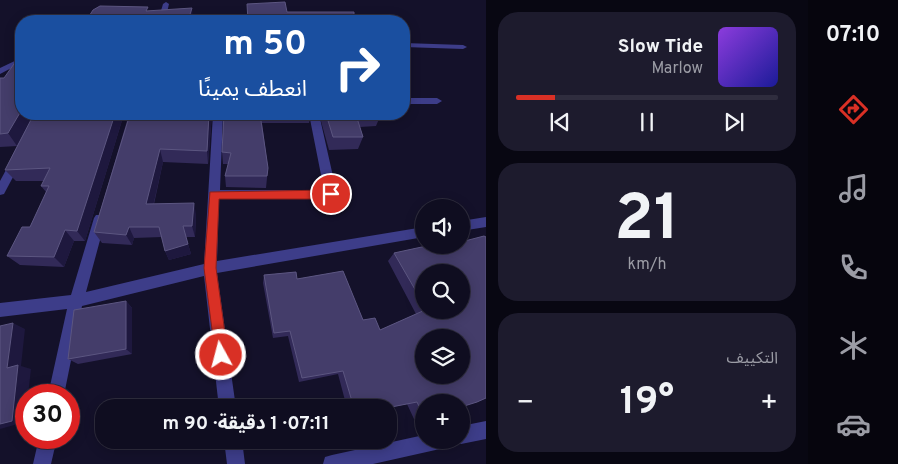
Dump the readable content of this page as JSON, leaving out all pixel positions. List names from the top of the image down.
{
  "page": {
    "tabs": "07:10",
    "turn": ["50 m", "انعطف يمينًا"],
    "song": ["Slow Tide", "Marlow"],
    "tile": [
      ["21", "km/h"],
      "التكييف"
    ],
    "map_buttons": "+",
    "heat": ["−", "19°", "+"],
    "limit": "30",
    "trip": "07:11 · 1 دقيقة · 90 m"
  }
}
